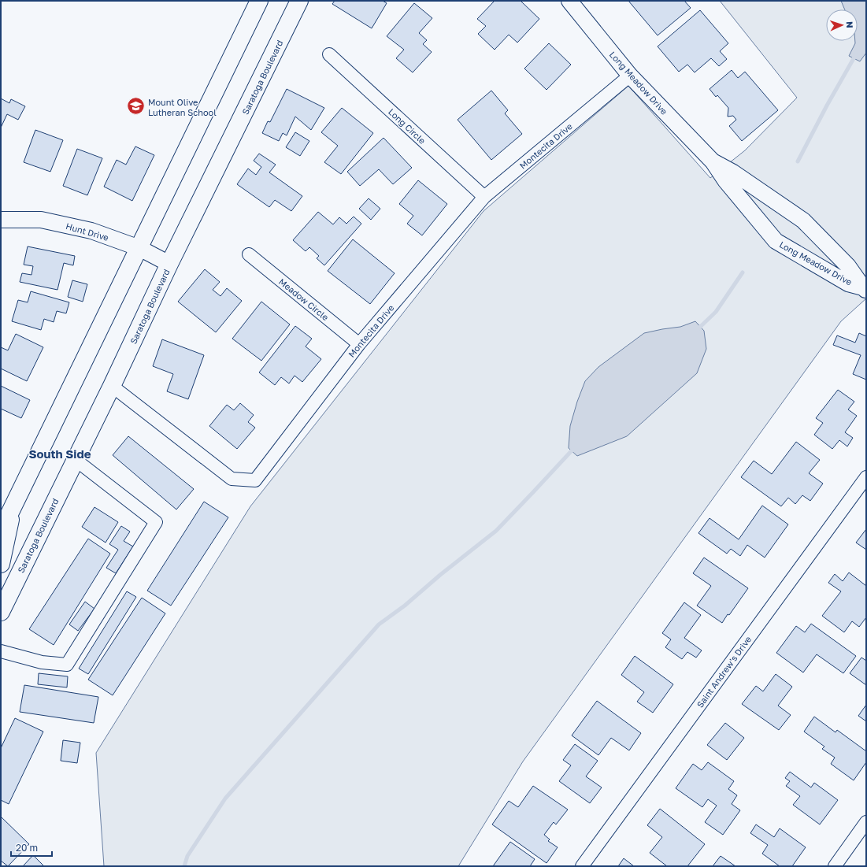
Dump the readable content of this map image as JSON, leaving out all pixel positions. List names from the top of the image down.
{
  "streets": {
    "main road": ["Saratoga Boulevard"],
    "street": [
      "Long Meadow Drive",
      "Long Circle",
      "Montecita Drive",
      "Hunt Drive",
      "Meadow Circle",
      "Saint Andrew's Drive"
    ]
  },
  "crossings": [
    ["Saratoga Boulevard", "Montecita Drive"],
    ["Saratoga Boulevard", "Hunt Drive"],
    ["Long Meadow Drive", "Montecita Drive"],
    ["Long Circle", "Montecita Drive"],
    ["Montecita Drive", "Meadow Circle"]
  ],
  "districts": ["South Side"],
  "places": {
    "school or university": ["Mount Olive Lutheran School"]
  },
  "scale_bar": "20 m",
  "north": "right"
}
